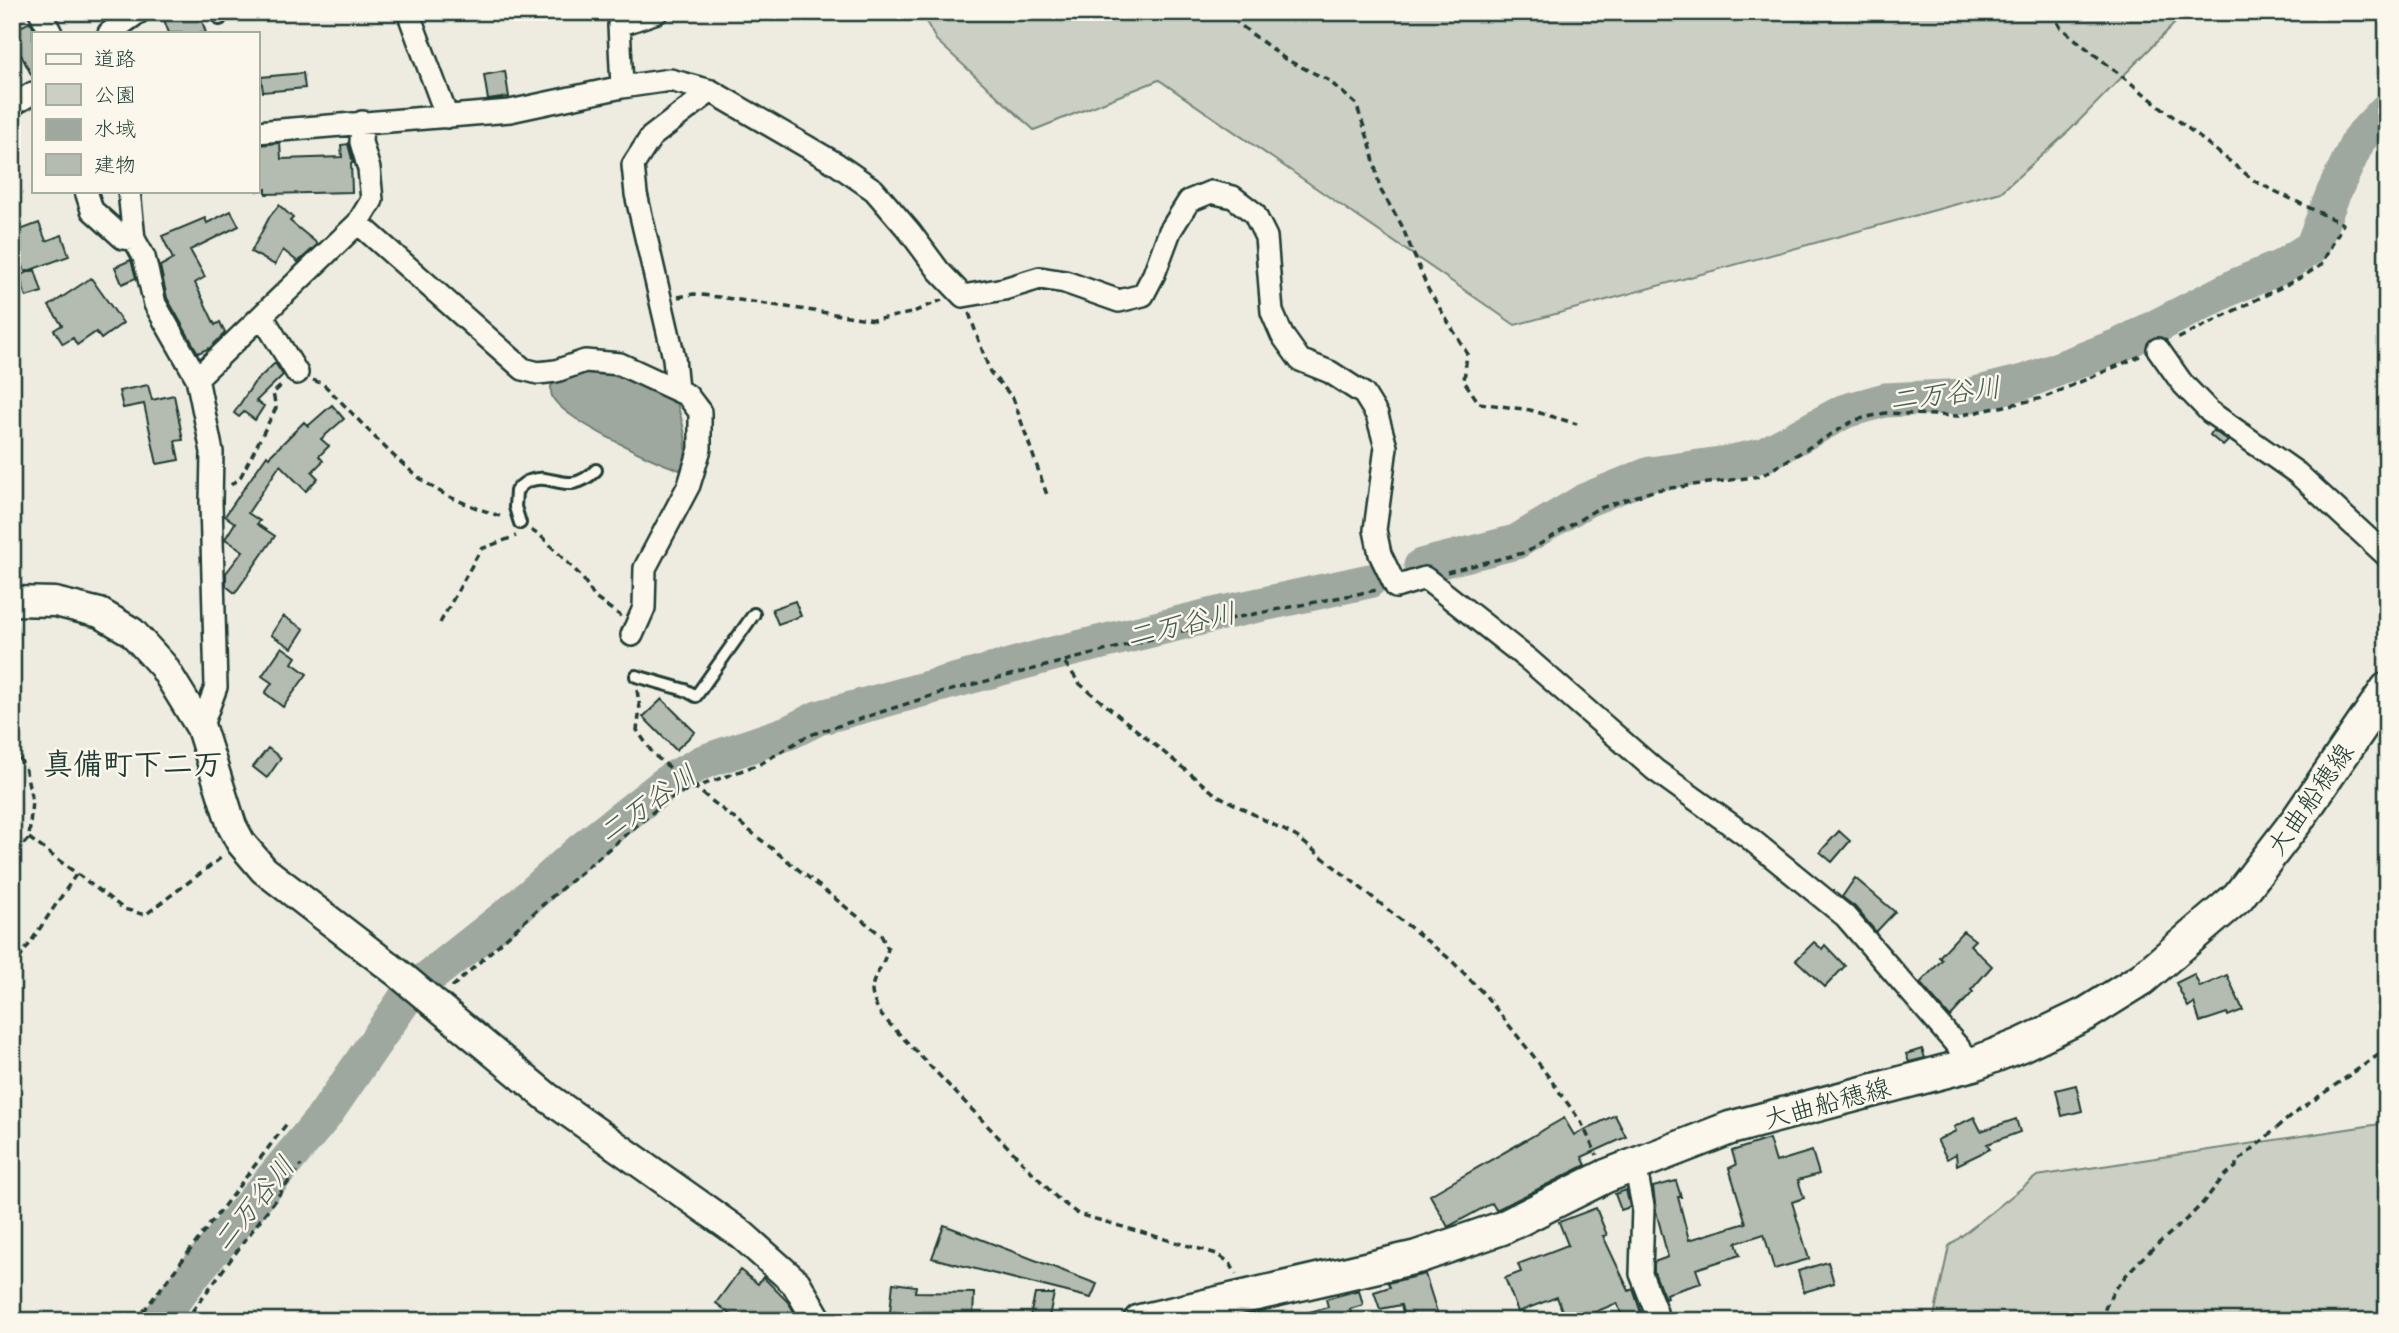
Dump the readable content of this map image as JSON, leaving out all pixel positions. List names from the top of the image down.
{
  "streets": {
    "main road": ["大曲船穂線"]
  },
  "districts": ["真備町下二万"],
  "water": ["二万谷川"],
  "legend": [
    "道路",
    "公園",
    "水域",
    "建物"
  ]
}
